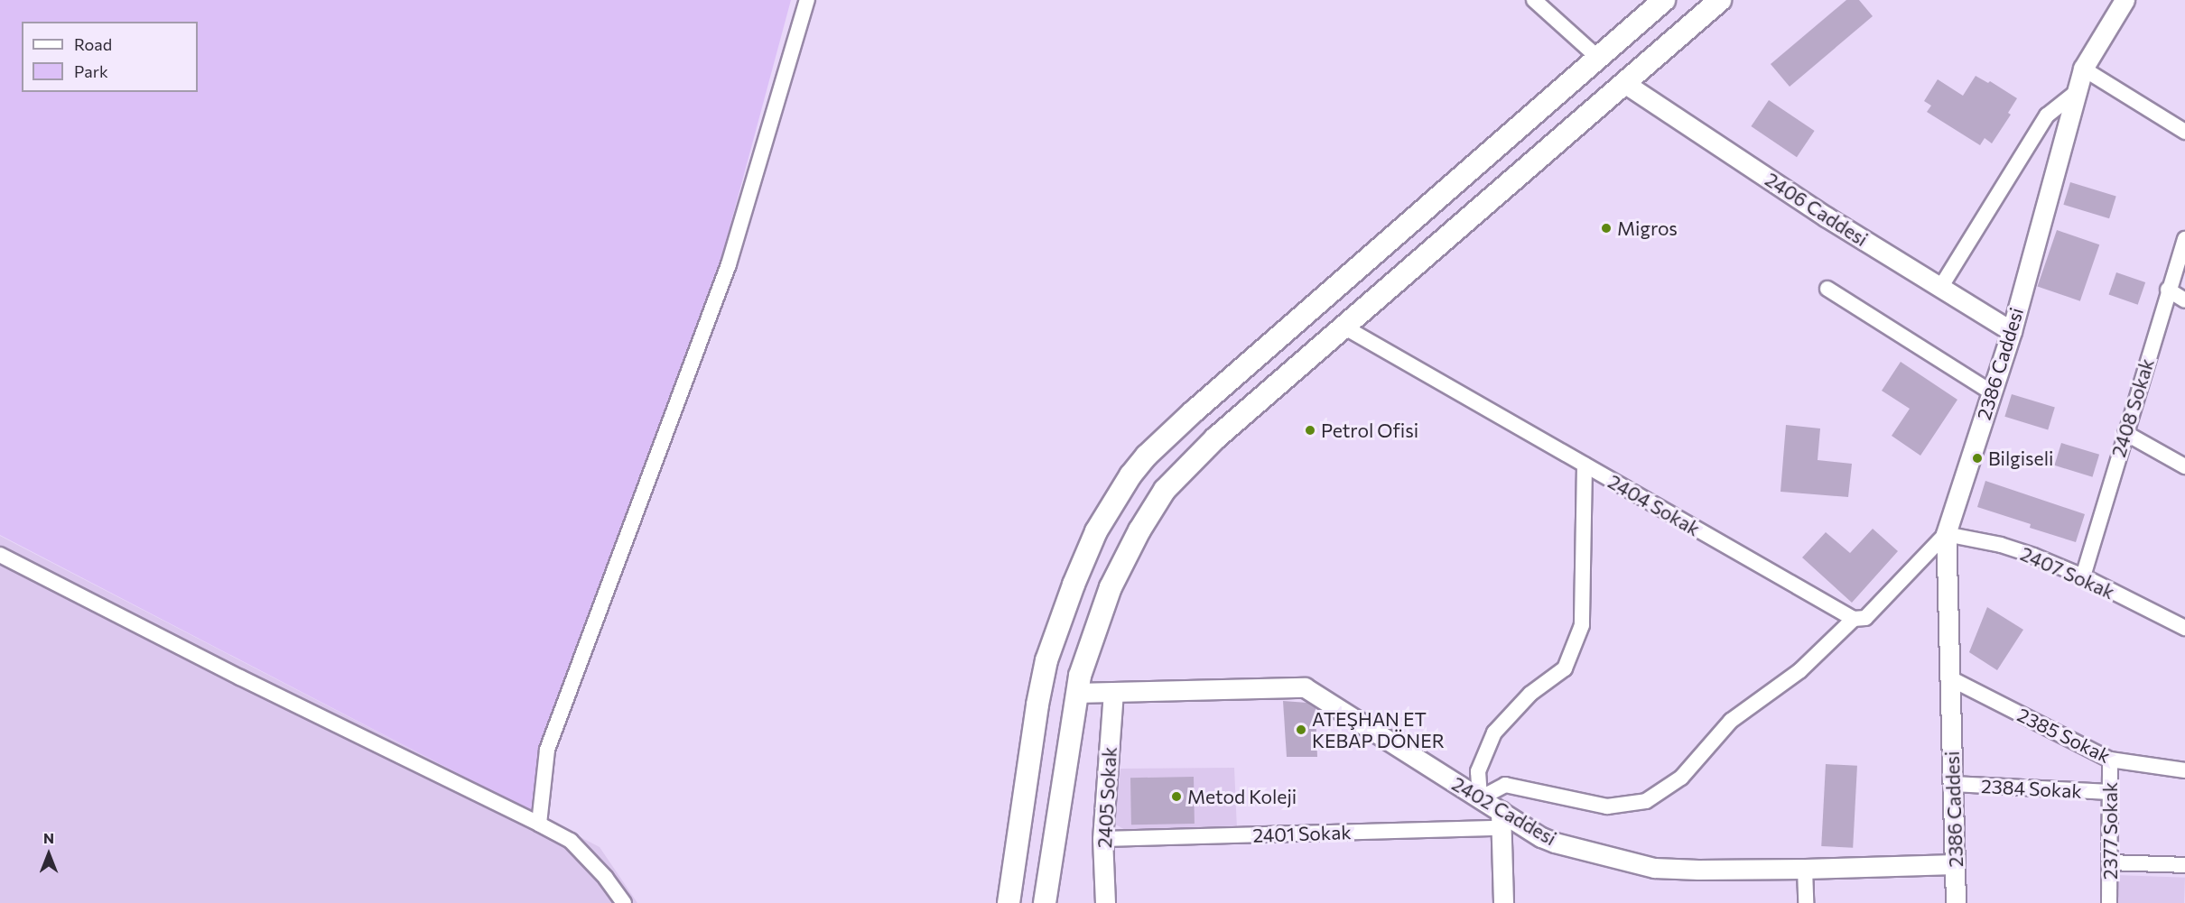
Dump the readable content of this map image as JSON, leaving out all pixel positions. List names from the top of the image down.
{
  "streets": {
    "street": [
      "2406 Caddesi",
      "2386 Caddesi",
      "2408 Sokak",
      "2404 Sokak",
      "2407 Sokak",
      "2385 Sokak",
      "2384 Sokak",
      "2405 Sokak",
      "2402 Caddesi",
      "2377 Sokak",
      "2401 Sokak"
    ]
  },
  "crossings": [
    ["2406 Caddesi", "2386 Caddesi"],
    ["2386 Caddesi", "2407 Sokak"],
    ["2386 Caddesi", "2385 Sokak"],
    ["2386 Caddesi", "2384 Sokak"],
    ["2386 Caddesi", "2402 Caddesi"],
    ["2408 Sokak", "2407 Sokak"],
    ["2385 Sokak", "2377 Sokak"],
    ["2384 Sokak", "2377 Sokak"],
    ["2405 Sokak", "2402 Caddesi"],
    ["2405 Sokak", "2401 Sokak"],
    ["2402 Caddesi", "2401 Sokak"]
  ],
  "places": [
    "Migros",
    "Petrol Ofisi",
    "Bilgiseli",
    "ATEŞHAN ET KEBAP DÖNER",
    "Metod Koleji"
  ],
  "legend": ["Road", "Park"],
  "north": "top"
}
